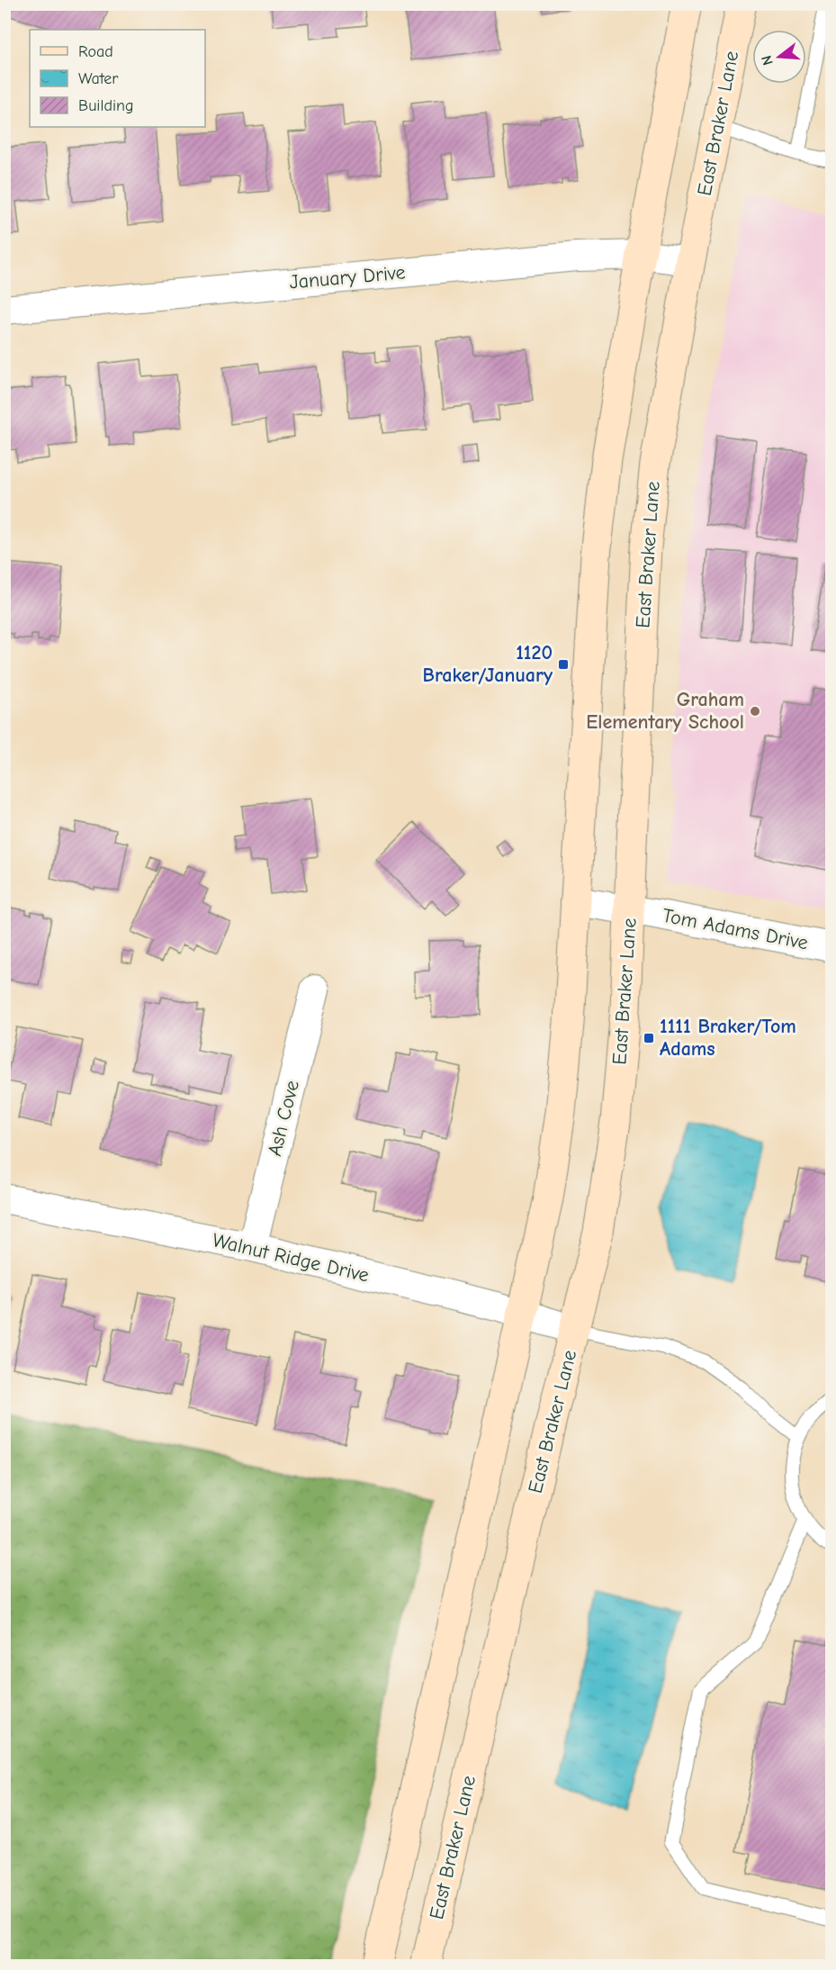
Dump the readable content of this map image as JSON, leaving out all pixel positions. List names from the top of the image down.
{
  "streets": {
    "main road": ["East Braker Lane"],
    "street": [
      "January Drive",
      "Tom Adams Drive",
      "Ash Cove",
      "Walnut Ridge Drive"
    ]
  },
  "crossings": [
    ["East Braker Lane", "January Drive"],
    ["East Braker Lane", "Tom Adams Drive"],
    ["East Braker Lane", "Walnut Ridge Drive"],
    ["Ash Cove", "Walnut Ridge Drive"]
  ],
  "places": {
    "transit": ["1120 Braker/January", "1111 Braker/Tom Adams"],
    "other": ["Graham Elementary School"]
  },
  "legend": ["Road", "Water", "Building"],
  "north": "left"
}
